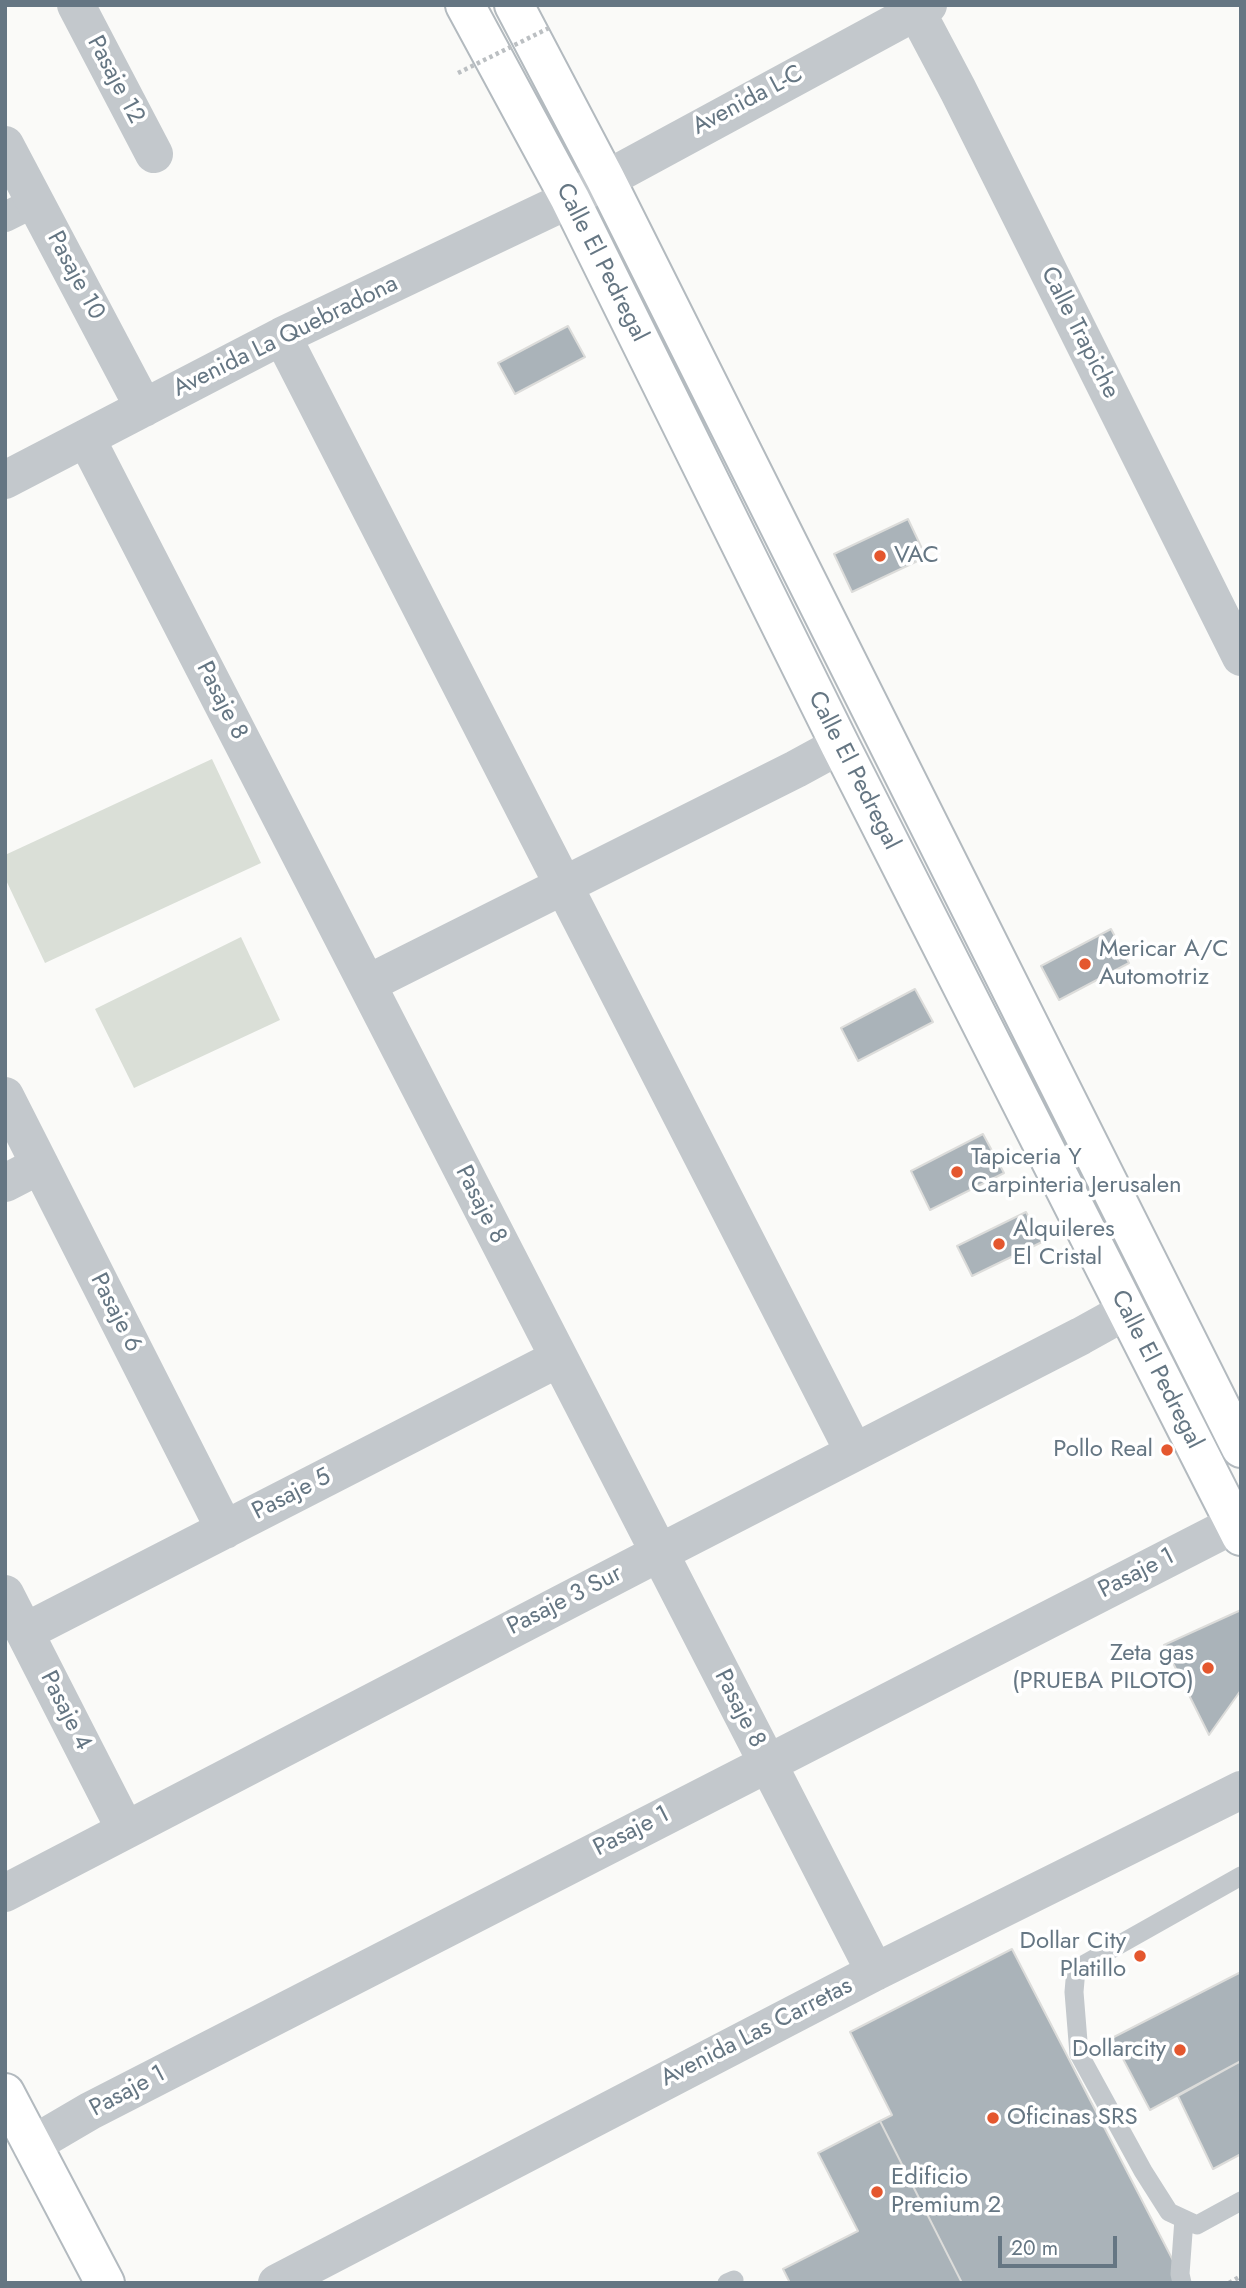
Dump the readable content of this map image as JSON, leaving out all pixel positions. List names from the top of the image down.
{
  "streets": {
    "main road": ["Calle El Pedregal"],
    "street": [
      "Pasaje 12",
      "Avenida L-C",
      "Pasaje 10",
      "Calle Trapiche",
      "Avenida La Quebradona",
      "Pasaje 8",
      "Pasaje 6",
      "Pasaje 5",
      "Pasaje 1",
      "Pasaje 3 Sur",
      "Pasaje 4",
      "Avenida Las Carretas"
    ]
  },
  "crossings": [
    ["Avenida L-C", "Calle El Pedregal"],
    ["Avenida L-C", "Calle Trapiche"],
    ["Avenida L-C", "Avenida La Quebradona"],
    ["Calle El Pedregal", "Avenida La Quebradona"],
    ["Calle El Pedregal", "Pasaje 1"],
    ["Calle El Pedregal", "Pasaje 3 Sur"],
    ["Pasaje 10", "Avenida La Quebradona"],
    ["Avenida La Quebradona", "Pasaje 8"],
    ["Pasaje 8", "Pasaje 5"],
    ["Pasaje 8", "Pasaje 1"],
    ["Pasaje 8", "Pasaje 3 Sur"],
    ["Pasaje 8", "Avenida Las Carretas"],
    ["Pasaje 6", "Pasaje 5"],
    ["Pasaje 5", "Pasaje 4"],
    ["Pasaje 3 Sur", "Pasaje 4"]
  ],
  "places": [
    "VAC",
    "Mericar A/C Automotriz",
    "Tapiceria Y Carpinteria Jerusalen",
    "Alquileres El Cristal",
    "Pollo Real",
    "Zeta gas (PRUEBA PILOTO)",
    "Dollar City Platillo",
    "Dollarcity",
    "Oficinas SRS",
    "Edificio Premium 2"
  ],
  "scale_bar": "20 m"
}
